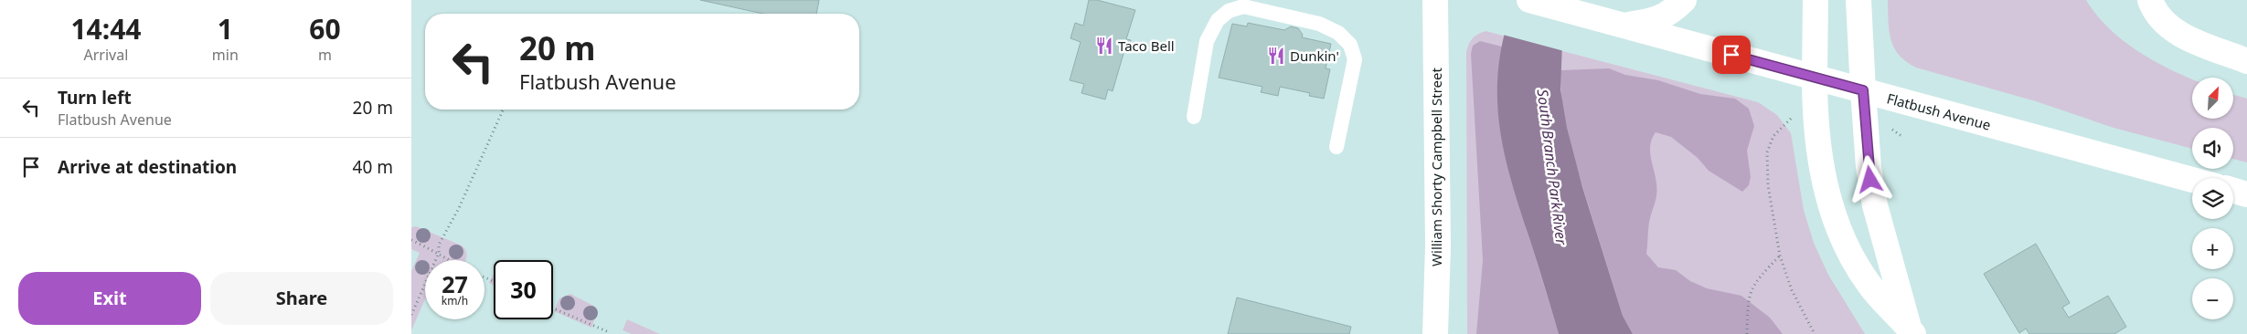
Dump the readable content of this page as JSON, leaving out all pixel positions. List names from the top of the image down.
{
  "streets": {
    "street": ["Flatbush Avenue", "William Shorty Campbell Street"]
  },
  "water": ["South Branch Park River"],
  "places": {
    "restaurant": ["Taco Bell", "Dunkin'"]
  },
  "north": "top right",
  "page": {
    "eta": [
      "14:44",
      "Arrival",
      "1",
      "min",
      "60",
      "m"
    ],
    "turn": ["20 m", "Flatbush Avenue"],
    "list": [
      {
        "name": "Turn left",
        "note": "Flatbush Avenue",
        "value": "20 m"
      },
      {
        "name": "Arrive at destination",
        "value": "40 m"
      }
    ],
    "map_buttons": ["+", "−"],
    "speed": "27 km/h",
    "limit": "30",
    "buttons": ["Exit", "Share"]
  }
}
